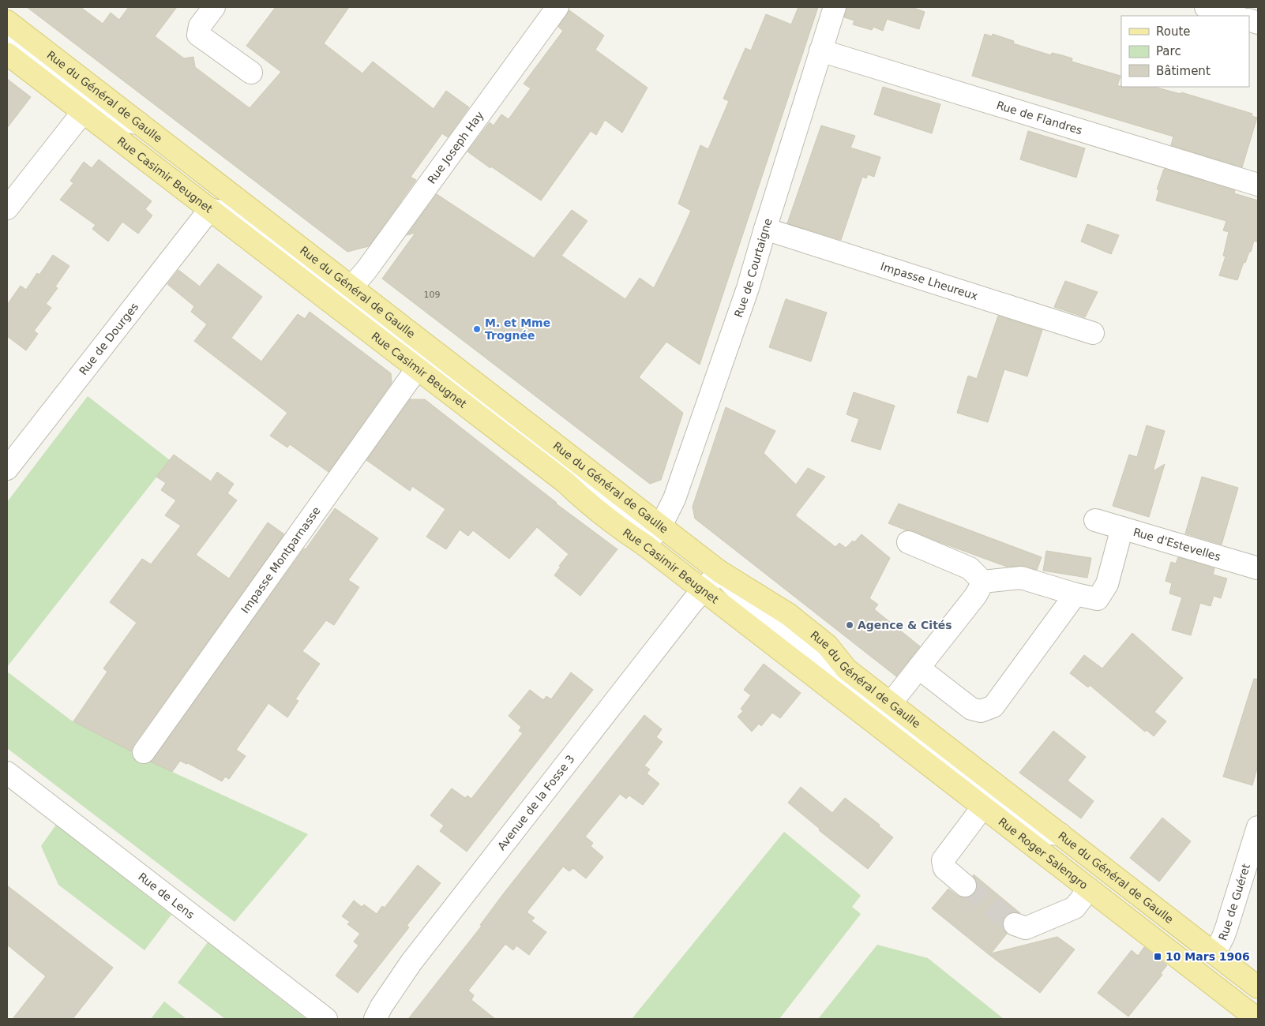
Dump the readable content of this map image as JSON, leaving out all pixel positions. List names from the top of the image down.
{
  "streets": {
    "main road": ["Rue du Général de Gaulle", "Rue Casimir Beugnet", "Rue Roger Salengro"],
    "street": [
      "Rue de Flandres",
      "Rue Joseph Hay",
      "Rue de Courtaigne",
      "Impasse Lheureux",
      "Rue de Dourges",
      "Rue d'Estevelles",
      "Impasse Montparnasse",
      "Avenue de la Fosse 3",
      "Rue de Lens",
      "Rue de Guéret"
    ]
  },
  "crossings": [
    ["Rue du Général de Gaulle", "Rue Joseph Hay"],
    ["Rue du Général de Gaulle", "Rue de Courtaigne"],
    ["Rue du Général de Gaulle", "Avenue de la Fosse 3"],
    ["Rue du Général de Gaulle", "Rue de Guéret"],
    ["Rue de Flandres", "Rue de Courtaigne"],
    ["Rue Casimir Beugnet", "Rue de Courtaigne"],
    ["Rue Casimir Beugnet", "Rue de Dourges"],
    ["Rue Casimir Beugnet", "Impasse Montparnasse"],
    ["Rue Casimir Beugnet", "Avenue de la Fosse 3"],
    ["Rue Casimir Beugnet", "Rue Roger Salengro"],
    ["Rue de Courtaigne", "Impasse Lheureux"]
  ],
  "places": {
    "other": ["M. et Mme Trognée", "Agence & Cités"],
    "transit": ["10 Mars 1906"]
  },
  "house_numbers": ["109"],
  "legend": ["Route", "Parc", "Bâtiment"]
}
